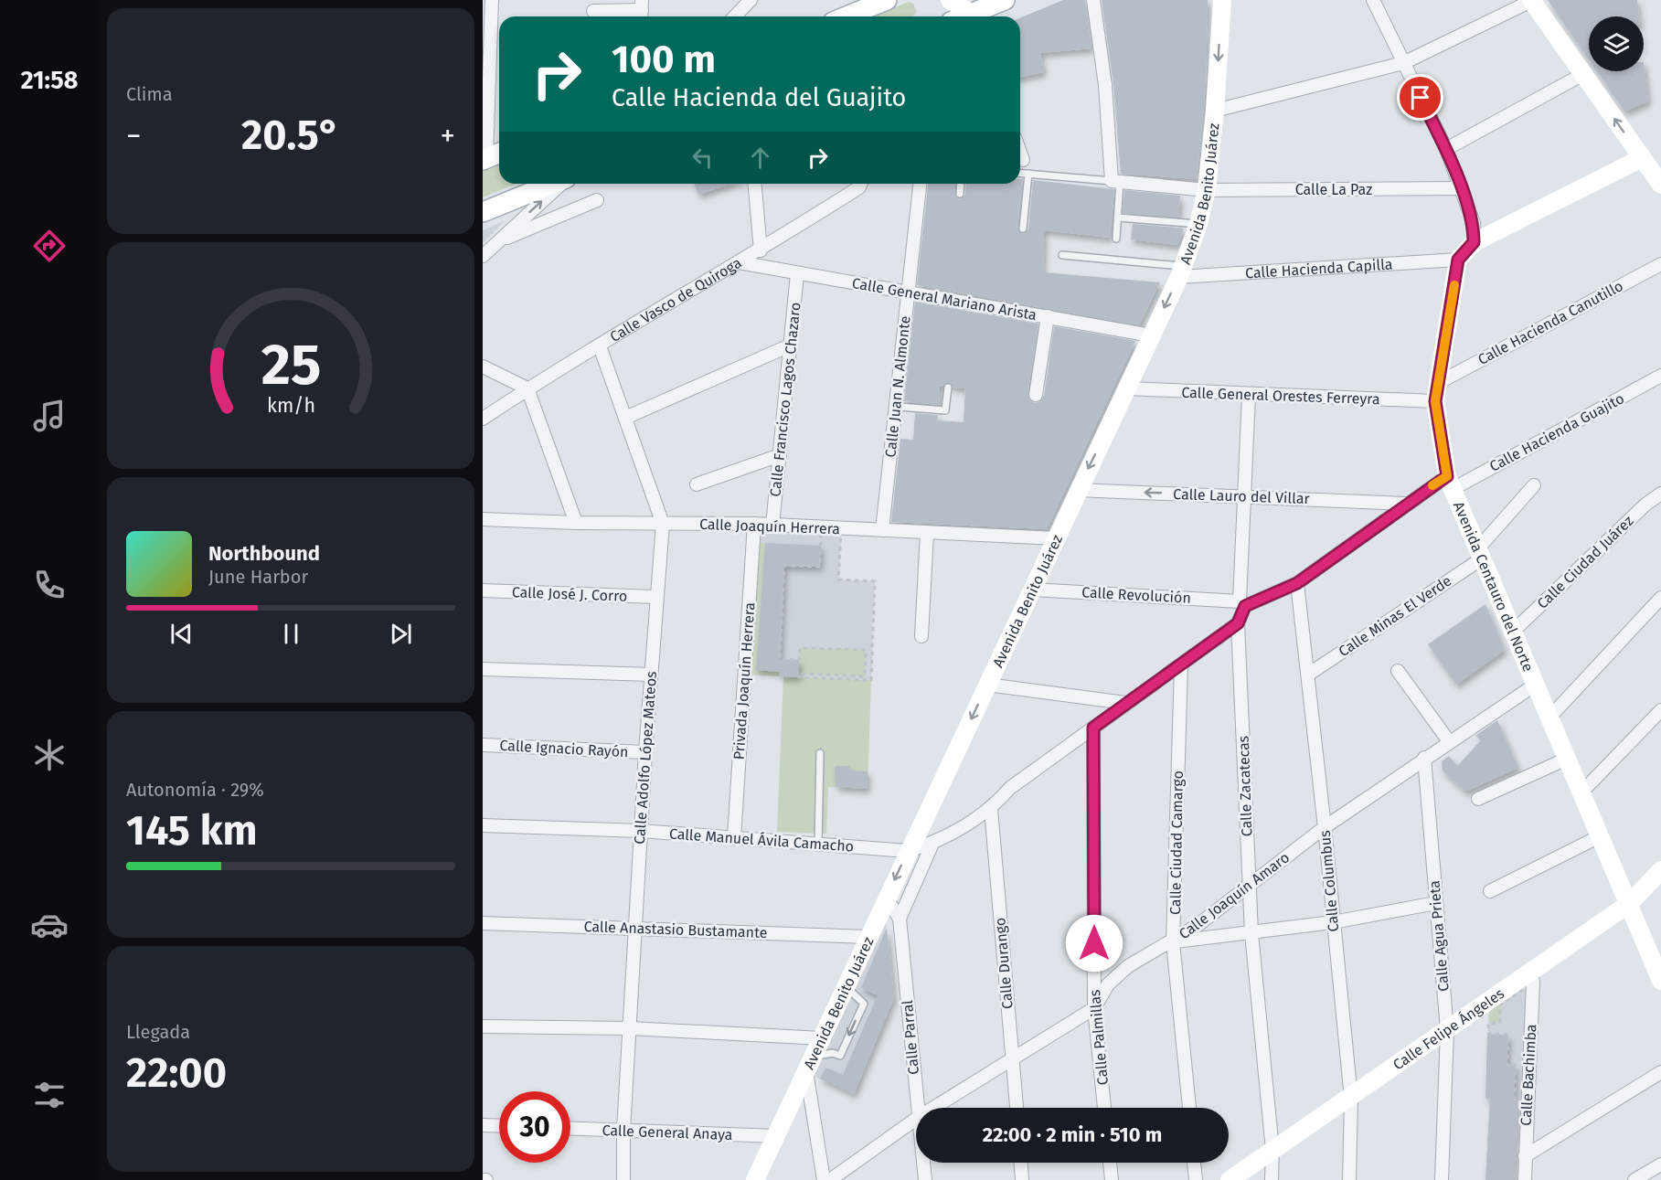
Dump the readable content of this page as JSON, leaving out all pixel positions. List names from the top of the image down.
{
  "streets": {
    "street": [
      "Calle La Paz",
      "Avenida Benito Juárez",
      "Calle Hacienda Capilla",
      "Calle General Mariano Arista",
      "Calle Vasco de Quiroga",
      "Calle Hacienda Canutillo",
      "Calle Juan N. Almonte",
      "Calle General Orestes Ferreyra",
      "Calle Francisco Lagos Chazaro",
      "Calle Hacienda Guajito",
      "Calle Lauro del Villar",
      "Calle Joaquín Herrera",
      "Calle Ciudad Juárez",
      "Avenida Centauro del Norte",
      "Calle José J. Corro",
      "Calle Revolución",
      "Calle Minas El Verde",
      "Privada Joaquín Herrera",
      "Calle Ignacio Rayón",
      "Calle Adolfo López Mateos",
      "Calle Zacatecas",
      "Calle Manuel Ávila Camacho",
      "Calle Ciudad Camargo",
      "Calle Columbus",
      "Calle Joaquín Amaro",
      "Calle Anastasio Bustamante",
      "Calle Agua Prieta",
      "Calle Durango",
      "Calle Felipe Ángeles",
      "Calle Parral",
      "Calle Palmillas",
      "Calle Bachimba",
      "Calle General Anaya"
    ]
  },
  "crossings": [
    ["Calle La Paz", "Avenida Benito Juárez"],
    ["Avenida Benito Juárez", "Calle Hacienda Capilla"],
    ["Avenida Benito Juárez", "Calle General Mariano Arista"],
    ["Avenida Benito Juárez", "Calle General Orestes Ferreyra"],
    ["Avenida Benito Juárez", "Calle Lauro del Villar"],
    ["Avenida Benito Juárez", "Calle Joaquín Herrera"],
    ["Avenida Benito Juárez", "Calle Revolución"],
    ["Avenida Benito Juárez", "Calle Manuel Ávila Camacho"],
    ["Avenida Benito Juárez", "Calle Anastasio Bustamante"],
    ["Avenida Benito Juárez", "Calle Parral"],
    ["Avenida Benito Juárez", "Calle General Anaya"],
    ["Calle Hacienda Capilla", "Avenida Centauro del Norte"],
    ["Calle General Mariano Arista", "Calle Vasco de Quiroga"],
    ["Calle General Mariano Arista", "Calle Juan N. Almonte"],
    ["Calle General Mariano Arista", "Calle Francisco Lagos Chazaro"],
    ["Calle Vasco de Quiroga", "Calle Adolfo López Mateos"],
    ["Calle Hacienda Canutillo", "Avenida Centauro del Norte"],
    ["Calle Juan N. Almonte", "Calle Joaquín Herrera"],
    ["Calle General Orestes Ferreyra", "Avenida Centauro del Norte"],
    ["Calle General Orestes Ferreyra", "Calle Zacatecas"],
    ["Calle Francisco Lagos Chazaro", "Calle Joaquín Herrera"],
    ["Calle Hacienda Guajito", "Calle Lauro del Villar"],
    ["Calle Hacienda Guajito", "Avenida Centauro del Norte"],
    ["Calle Hacienda Guajito", "Calle Revolución"],
    ["Calle Hacienda Guajito", "Calle Zacatecas"],
    ["Calle Hacienda Guajito", "Calle Columbus"],
    ["Calle Lauro del Villar", "Calle Zacatecas"],
    ["Calle Joaquín Herrera", "Privada Joaquín Herrera"],
    ["Calle Joaquín Herrera", "Calle Adolfo López Mateos"],
    ["Calle Ciudad Juárez", "Avenida Centauro del Norte"],
    ["Avenida Centauro del Norte", "Calle Minas El Verde"],
    ["Avenida Centauro del Norte", "Calle Joaquín Amaro"],
    ["Avenida Centauro del Norte", "Calle Felipe Ángeles"],
    ["Calle José J. Corro", "Calle Adolfo López Mateos"],
    ["Calle Revolución", "Calle Zacatecas"],
    ["Calle Minas El Verde", "Calle Columbus"],
    ["Privada Joaquín Herrera", "Calle Manuel Ávila Camacho"],
    ["Calle Ignacio Rayón", "Calle Adolfo López Mateos"],
    ["Calle Adolfo López Mateos", "Calle Manuel Ávila Camacho"],
    ["Calle Adolfo López Mateos", "Calle Anastasio Bustamante"],
    ["Calle Adolfo López Mateos", "Calle General Anaya"],
    ["Calle Zacatecas", "Calle Joaquín Amaro"],
    ["Calle Zacatecas", "Calle Felipe Ángeles"],
    ["Calle Ciudad Camargo", "Calle Joaquín Amaro"],
    ["Calle Columbus", "Calle Joaquín Amaro"],
    ["Calle Columbus", "Calle Felipe Ángeles"],
    ["Calle Joaquín Amaro", "Calle Agua Prieta"],
    ["Calle Joaquín Amaro", "Calle Durango"],
    ["Calle Joaquín Amaro", "Calle Palmillas"],
    ["Calle Agua Prieta", "Calle Felipe Ángeles"],
    ["Calle Felipe Ángeles", "Calle Bachimba"]
  ],
  "one_way": ["Avenida Benito Juárez", "Calle Lauro del Villar"],
  "page": {
    "tabs": "21:58",
    "tile": [
      "Clima",
      ["Autonomía · 29%", "145 km"],
      ["Llegada", "22:00"]
    ],
    "turn": ["100 m", "Calle Hacienda del Guajito"],
    "heat": ["−", "20.5°", "+"],
    "song": ["Northbound", "June Harbor"],
    "limit": "30",
    "trip": "22:00 · 2 min · 510 m",
    "gauge": ["25", "km/h"]
  }
}
